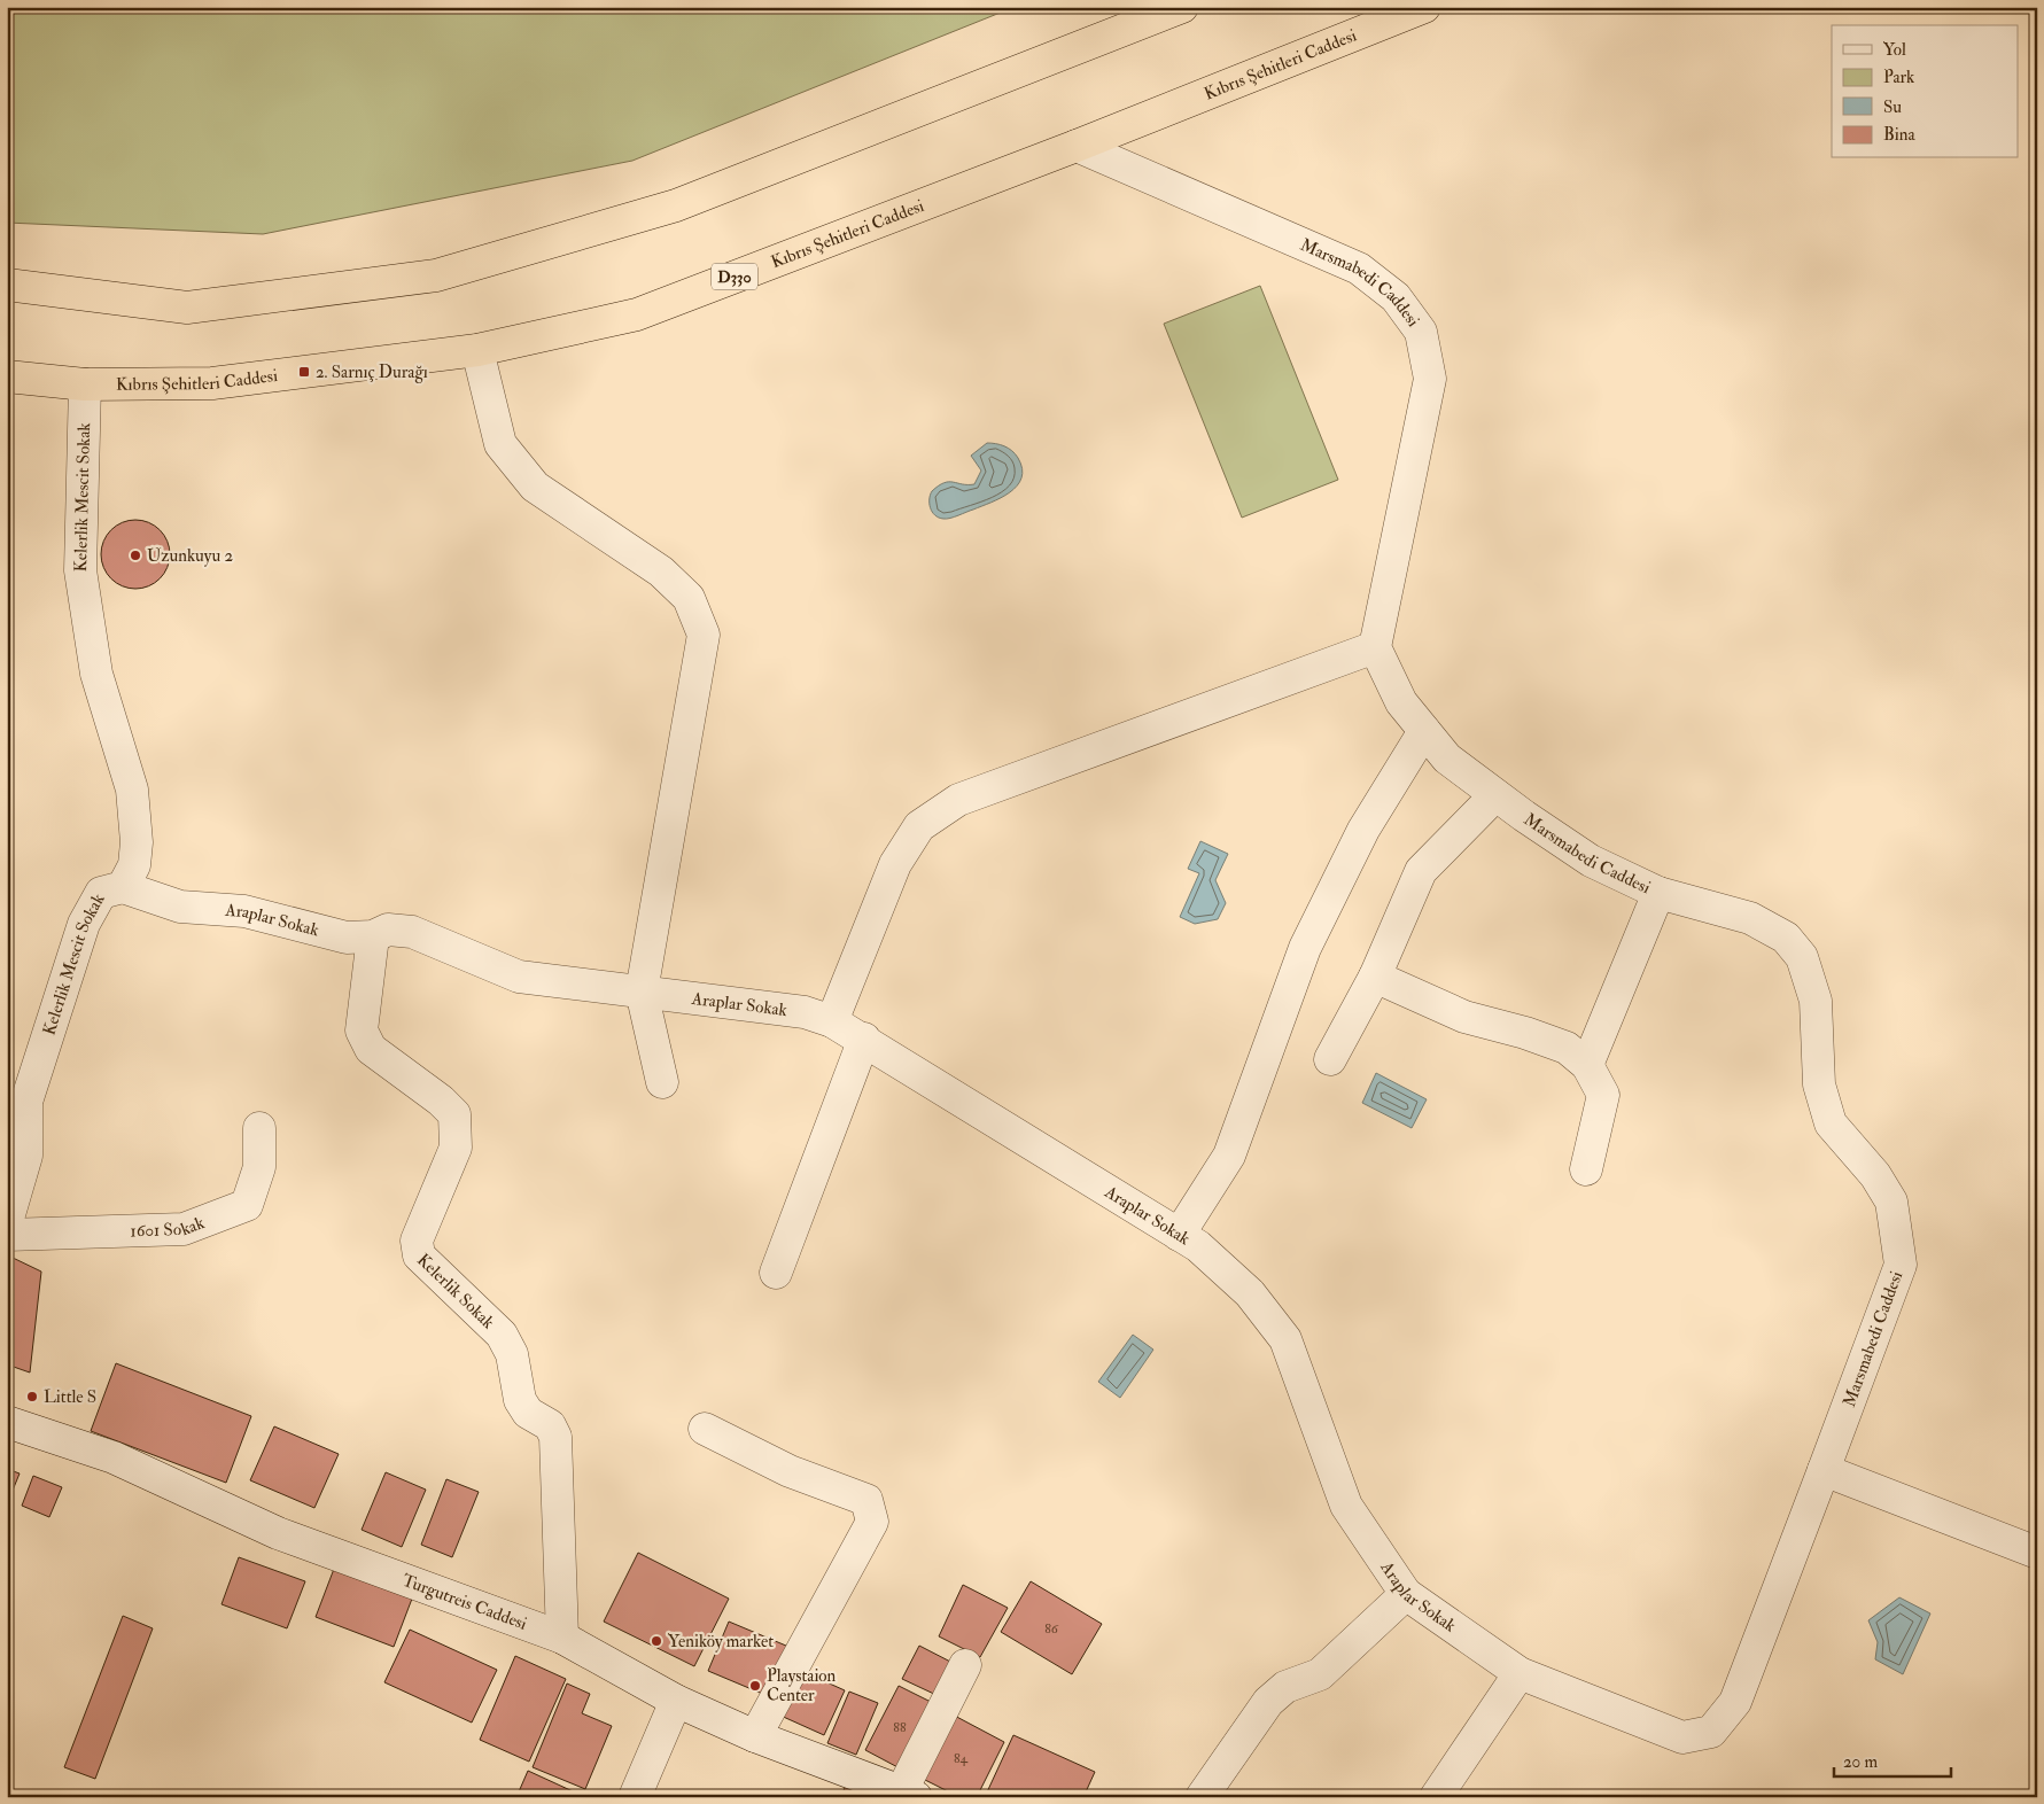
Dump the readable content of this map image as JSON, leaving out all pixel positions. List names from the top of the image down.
{
  "streets": {
    "highway": ["Kıbrıs Şehitleri Caddesi", "D330"],
    "street": [
      "Marsmabedi Caddesi",
      "Kelerlik Mescit Sokak",
      "Araplar Sokak",
      "1601 Sokak",
      "Kelerlik Sokak",
      "Turgutreis Caddesi"
    ]
  },
  "crossings": [
    ["Kıbrıs Şehitleri Caddesi", "Marsmabedi Caddesi"],
    ["Kıbrıs Şehitleri Caddesi", "Kelerlik Mescit Sokak"],
    ["Marsmabedi Caddesi", "Araplar Sokak"],
    ["Kelerlik Mescit Sokak", "Araplar Sokak"],
    ["Araplar Sokak", "Kelerlik Sokak"],
    ["Kelerlik Sokak", "Turgutreis Caddesi"]
  ],
  "places": {
    "transit": ["2. Sarnıç Durağı"],
    "other": [
      "Uzunkuyu 2",
      "Little S",
      "Yeniköy market",
      "Playstaion Center"
    ]
  },
  "house_numbers": ["86", "88", "84"],
  "legend": [
    "Yol",
    "Park",
    "Su",
    "Bina"
  ],
  "scale_bar": "20 m"
}
